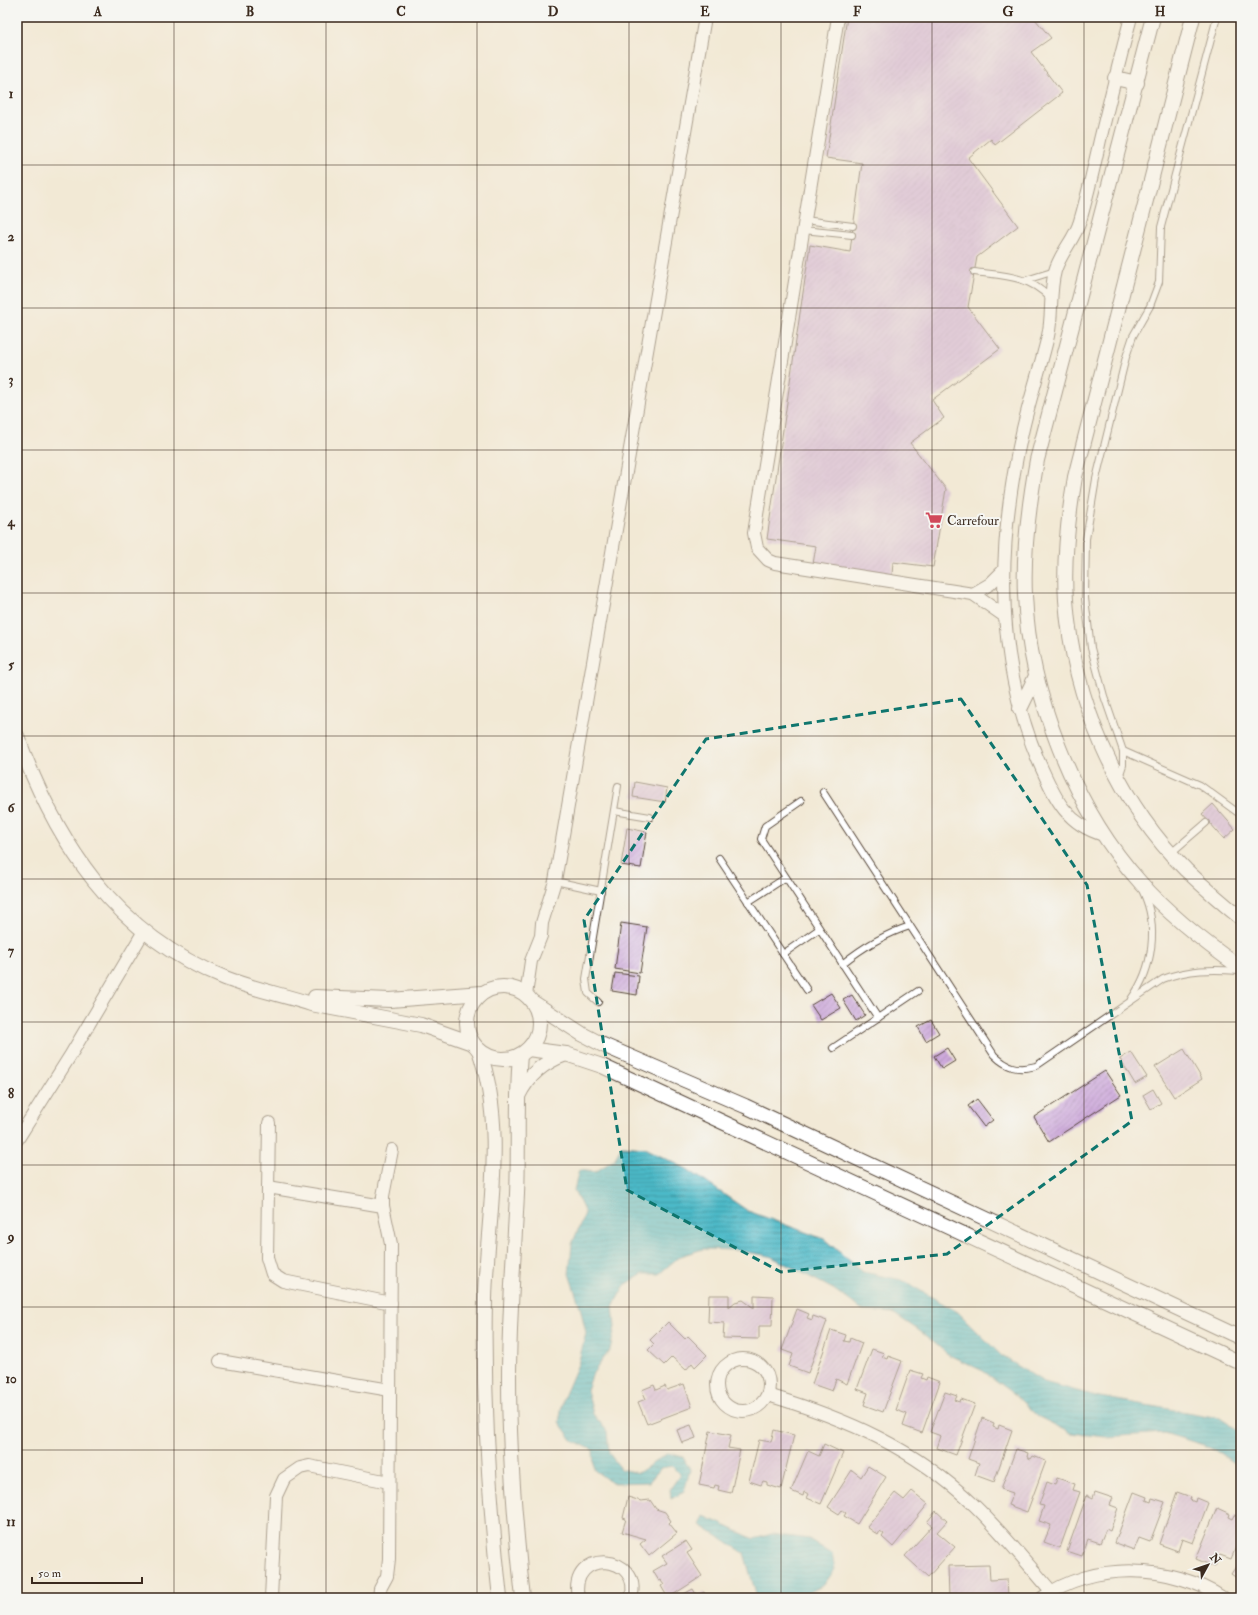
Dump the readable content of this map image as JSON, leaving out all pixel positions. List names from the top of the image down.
{
  "places": {
    "supermarket": ["Carrefour"]
  },
  "scale_bar": "50 m",
  "north": "top right",
  "grid": {
    "columns": [
      "A",
      "B",
      "C",
      "D",
      "E",
      "F",
      "G",
      "H"
    ],
    "rows": [
      "1",
      "2",
      "3",
      "4",
      "5",
      "6",
      "7",
      "8",
      "9",
      "10",
      "11"
    ]
  }
}
